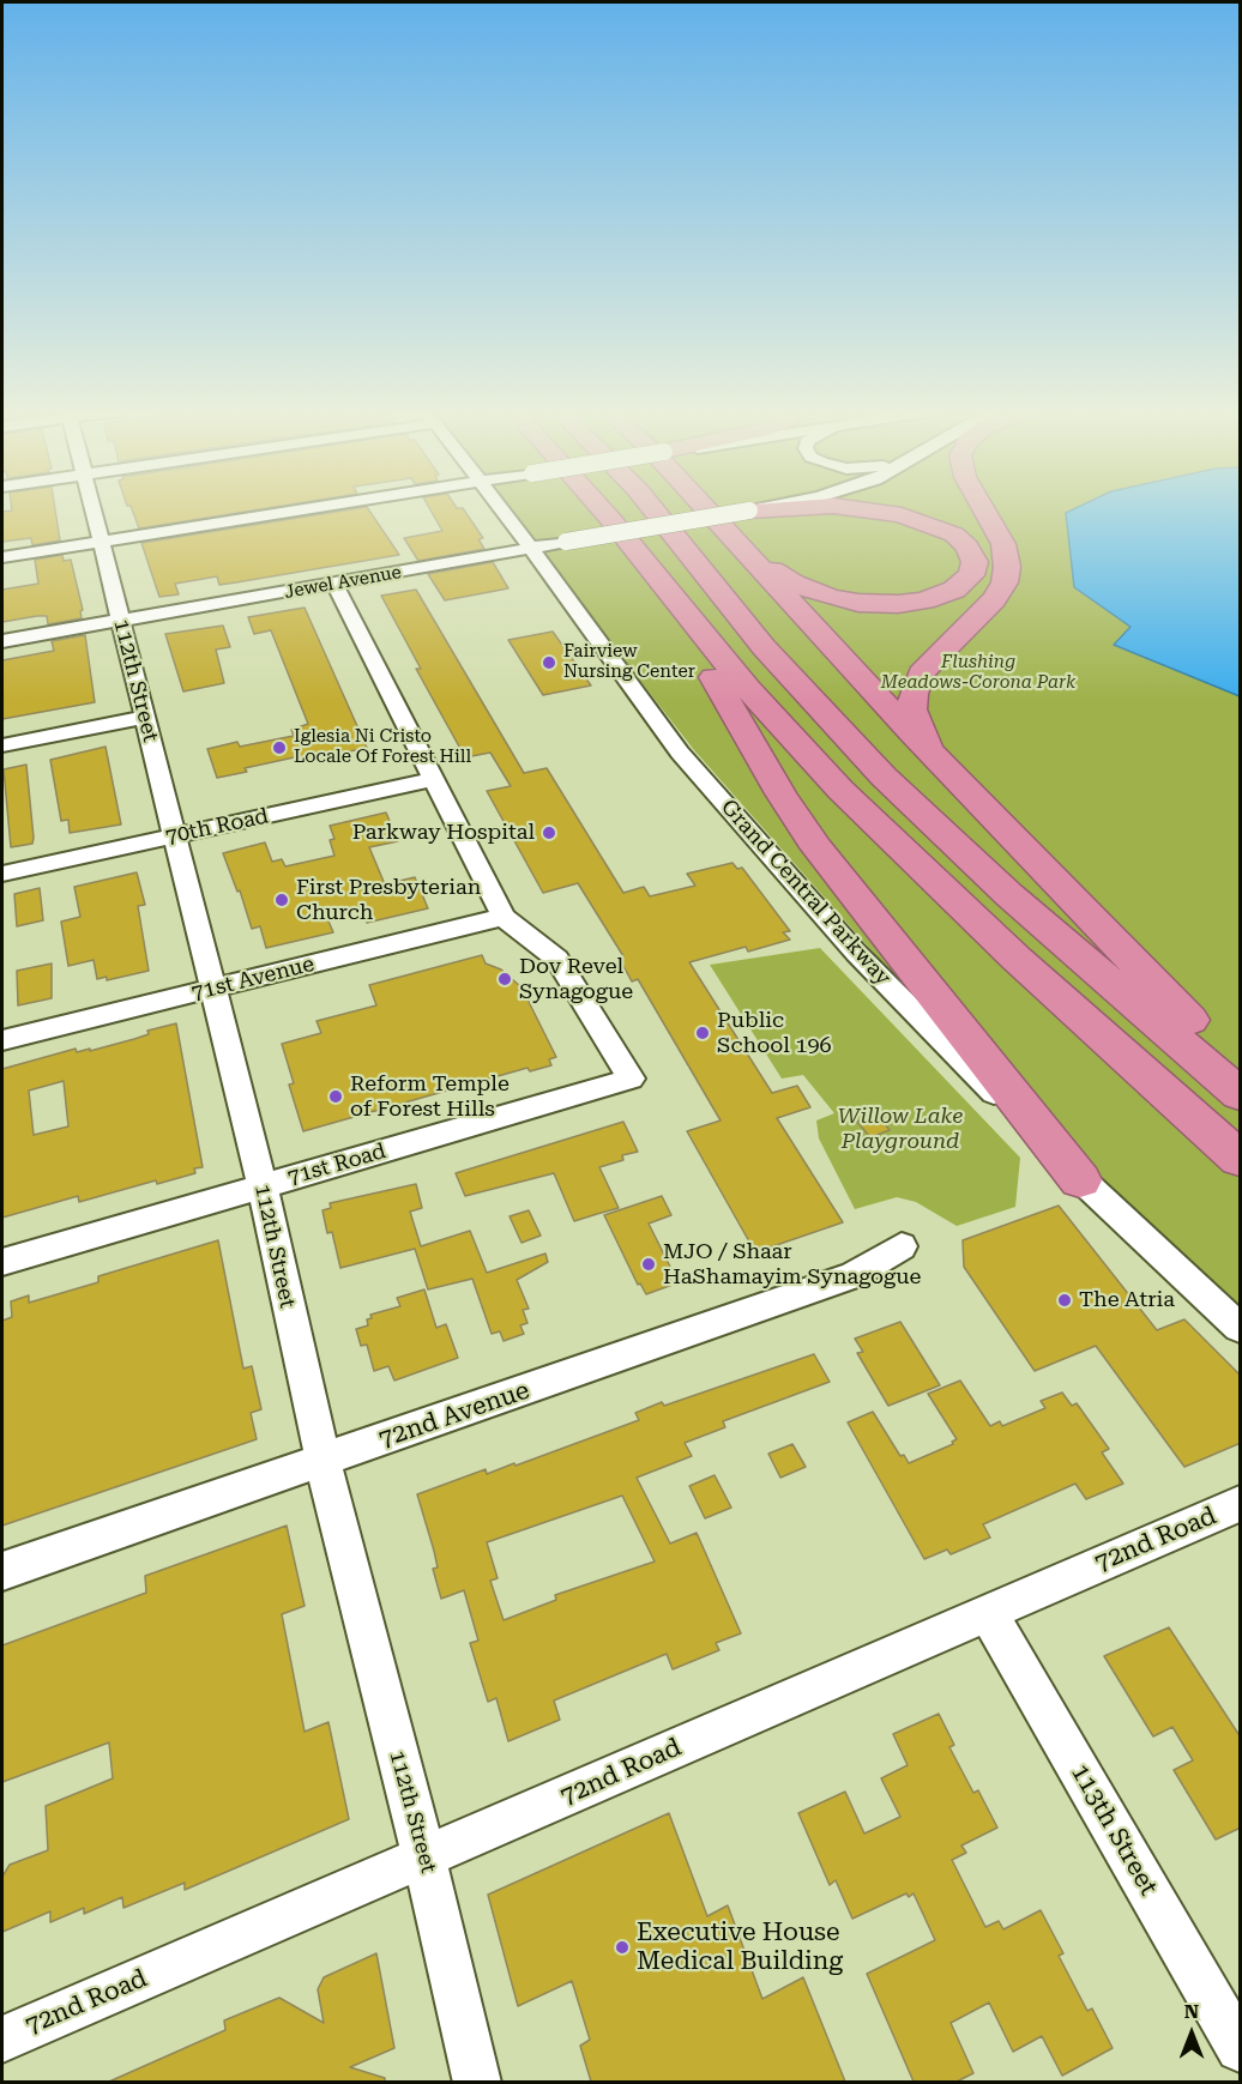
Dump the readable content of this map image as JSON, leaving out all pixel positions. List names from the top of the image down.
{
  "streets": {
    "street": [
      "Jewel Avenue",
      "112th Street",
      "70th Road",
      "Grand Central Parkway",
      "71st Avenue",
      "71st Road",
      "72nd Avenue",
      "72nd Road",
      "113th Street"
    ]
  },
  "crossings": [
    ["Jewel Avenue", "112th Street"],
    ["Jewel Avenue", "Grand Central Parkway"],
    ["112th Street", "70th Road"],
    ["112th Street", "71st Avenue"],
    ["112th Street", "71st Road"],
    ["112th Street", "72nd Avenue"],
    ["112th Street", "72nd Road"],
    ["71st Avenue", "71st Road"],
    ["72nd Road", "113th Street"]
  ],
  "parks": ["Flushing Meadows-Corona Park", "Willow Lake Playground"],
  "places": [
    "Fairview Nursing Center",
    "Iglesia Ni Cristo Locale Of Forest Hill",
    "Parkway Hospital",
    "First Presbyterian Church",
    "Dov Revel Synagogue",
    "Public School 196",
    "Reform Temple of Forest Hills",
    "MJO / Shaar HaShamayim Synagogue",
    "The Atria",
    "Executive House Medical Building"
  ],
  "north": "top"
}
